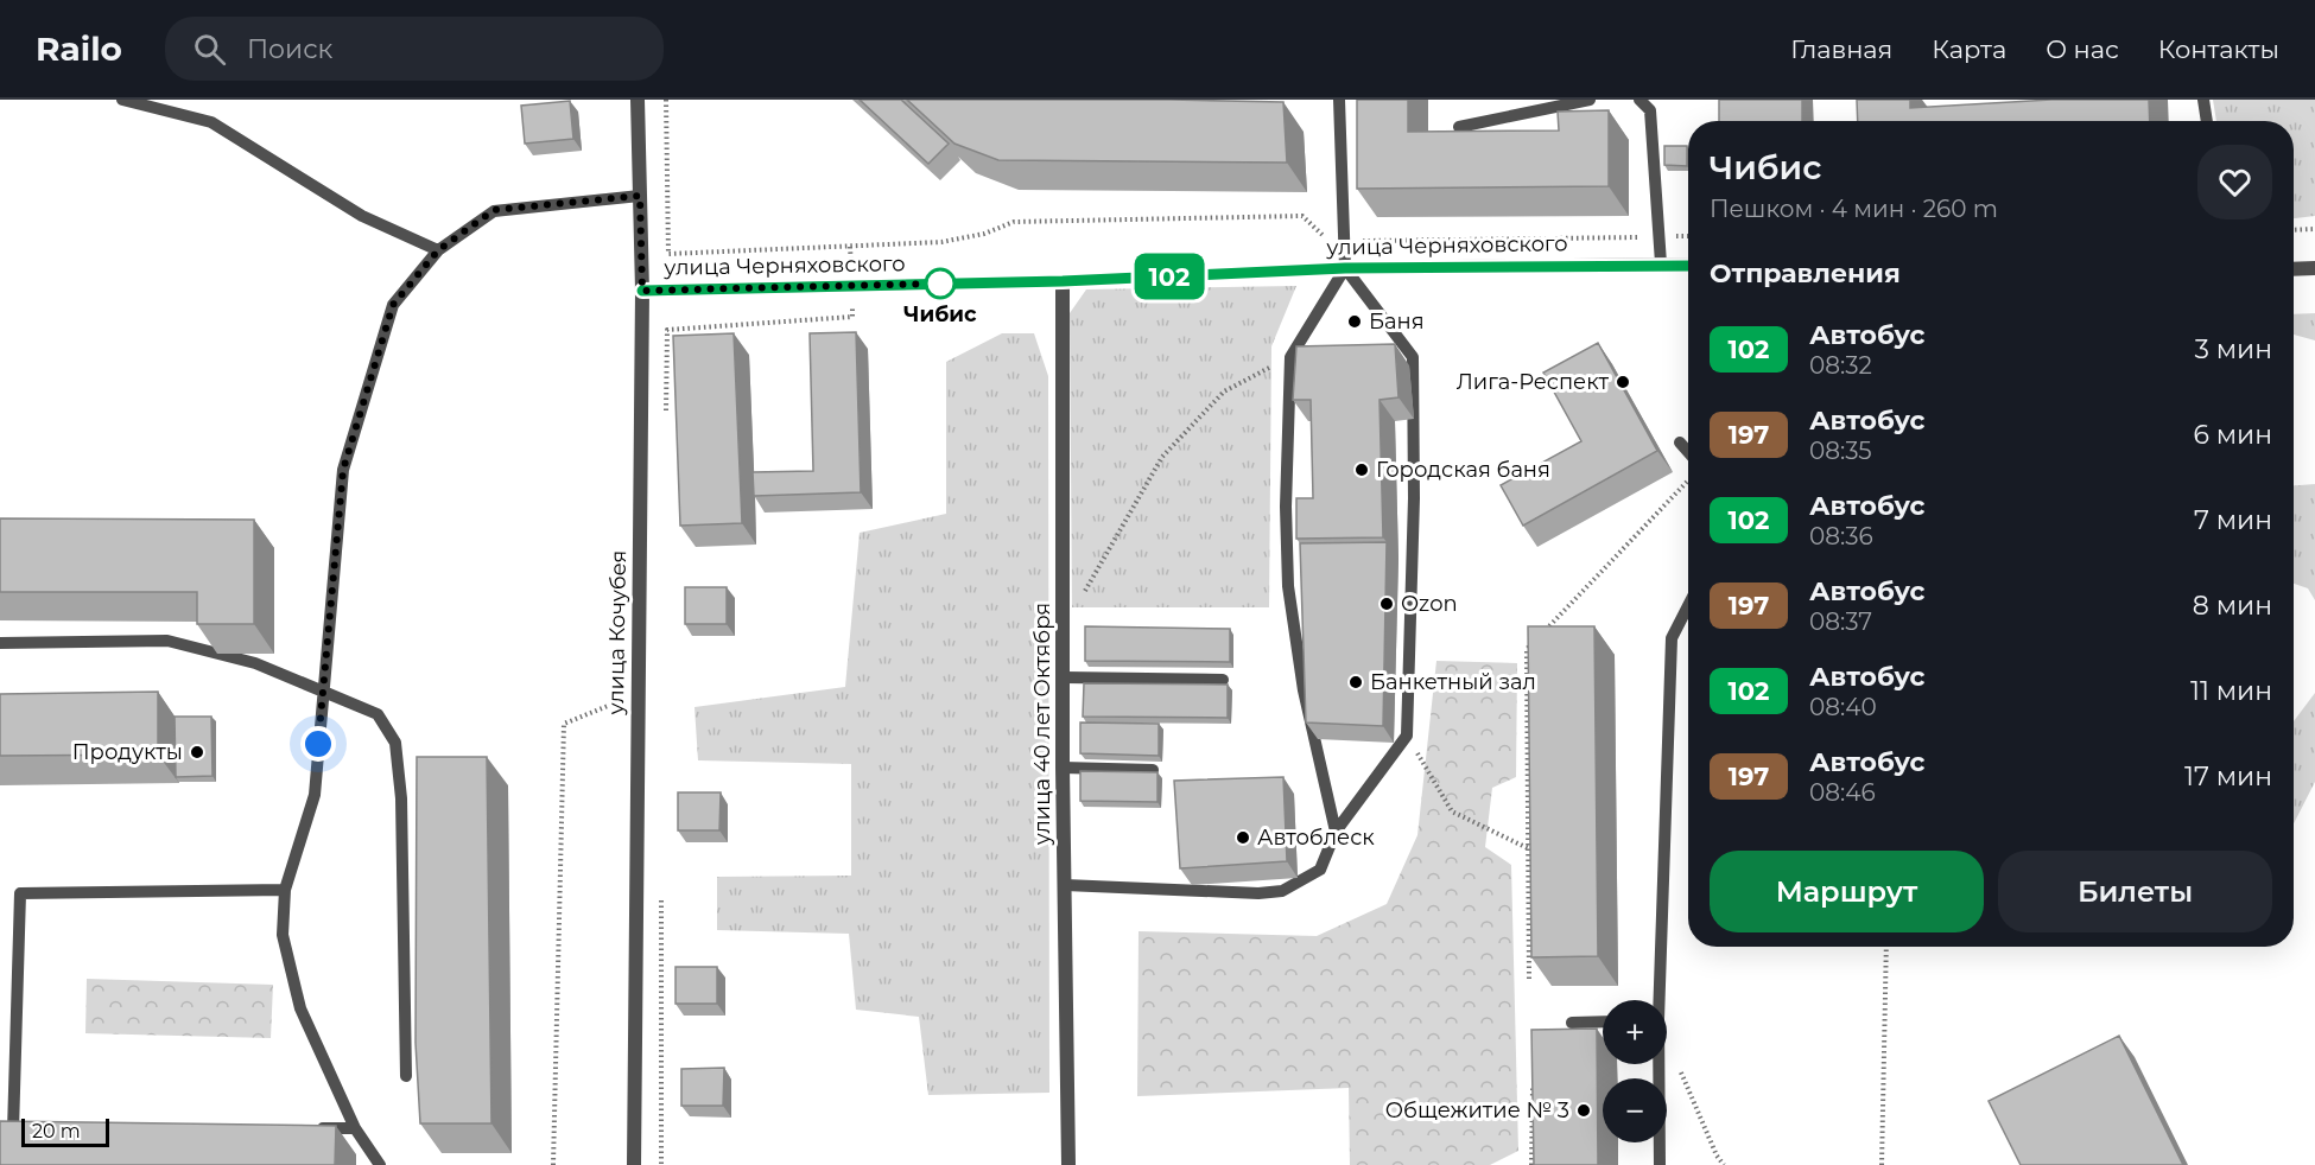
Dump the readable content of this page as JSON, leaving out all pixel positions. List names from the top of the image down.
{
  "streets": {
    "street": ["улица Черняховского", "улица Кочубея", "улица 40 лет Октября"]
  },
  "crossings": [
    ["улица Черняховского", "улица Кочубея"],
    ["улица Черняховского", "улица 40 лет Октября"]
  ],
  "places": [
    "Чибис",
    "Баня",
    "Лига-Респект",
    "Городская баня",
    "Ozon",
    "Банкетный зал",
    "Продукты",
    "Автоблеск",
    "Общежитие № 3"
  ],
  "lines": ["bus line 102"],
  "scale_bar": "20 m",
  "page": {
    "header": "Railo",
    "search": "Поиск",
    "nav": [
      "Главная",
      "Карта",
      "О нас",
      "Контакты"
    ],
    "on_map": "102",
    "heading": [
      ["Чибис", "Пешком · 4 мин · 260 m"],
      "Отправления"
    ],
    "list": [
      {
        "mark": "102",
        "name": "Автобус",
        "note": "08:32",
        "value": "3 мин"
      },
      {
        "mark": "197",
        "name": "Автобус",
        "note": "08:35",
        "value": "6 мин"
      },
      {
        "mark": "102",
        "name": "Автобус",
        "note": "08:36",
        "value": "7 мин"
      },
      {
        "mark": "197",
        "name": "Автобус",
        "note": "08:37",
        "value": "8 мин"
      },
      {
        "mark": "102",
        "name": "Автобус",
        "note": "08:40",
        "value": "11 мин"
      },
      {
        "mark": "197",
        "name": "Автобус",
        "note": "08:46",
        "value": "17 мин"
      }
    ],
    "buttons": ["Маршрут", "Билеты"],
    "map_buttons": ["+", "−"],
    "scale": "20 m"
  }
}
